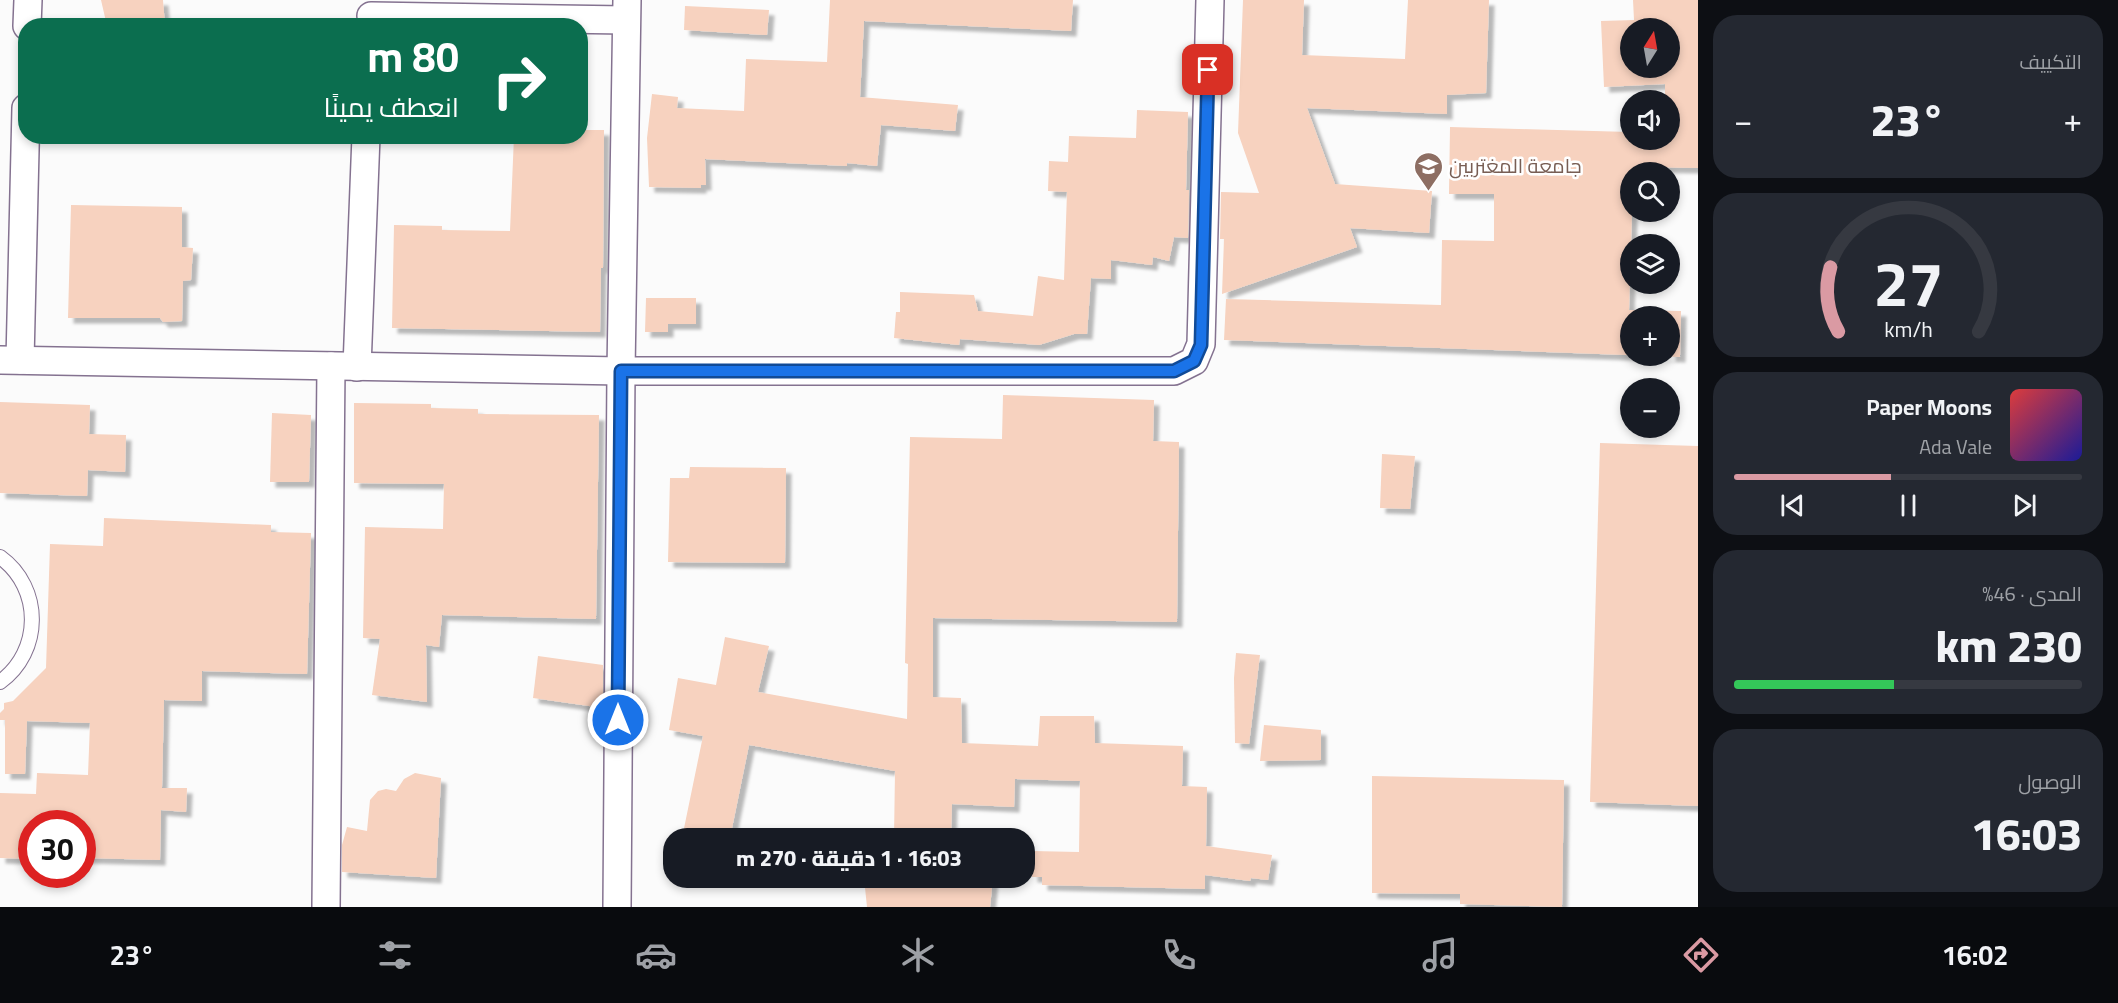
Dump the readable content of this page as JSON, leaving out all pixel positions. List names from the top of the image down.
{
  "places": {
    "school or university": ["جامعة المغتربين"]
  },
  "north": "top",
  "page": {
    "tile": [
      "التكييف",
      ["المدى · 46%", "230 km"],
      ["الوصول", "16:03"]
    ],
    "map_buttons": ["+", "−"],
    "turn": ["80 m", "انعطف يمينًا"],
    "heat": ["−", "23°", "+"],
    "song": ["Paper Moons", "Ada Vale"],
    "limit": "30",
    "trip": "16:03 · 1 دقيقة · 270 m",
    "tabs": ["16:02", "23°"],
    "gauge": ["27", "km/h"]
  }
}
